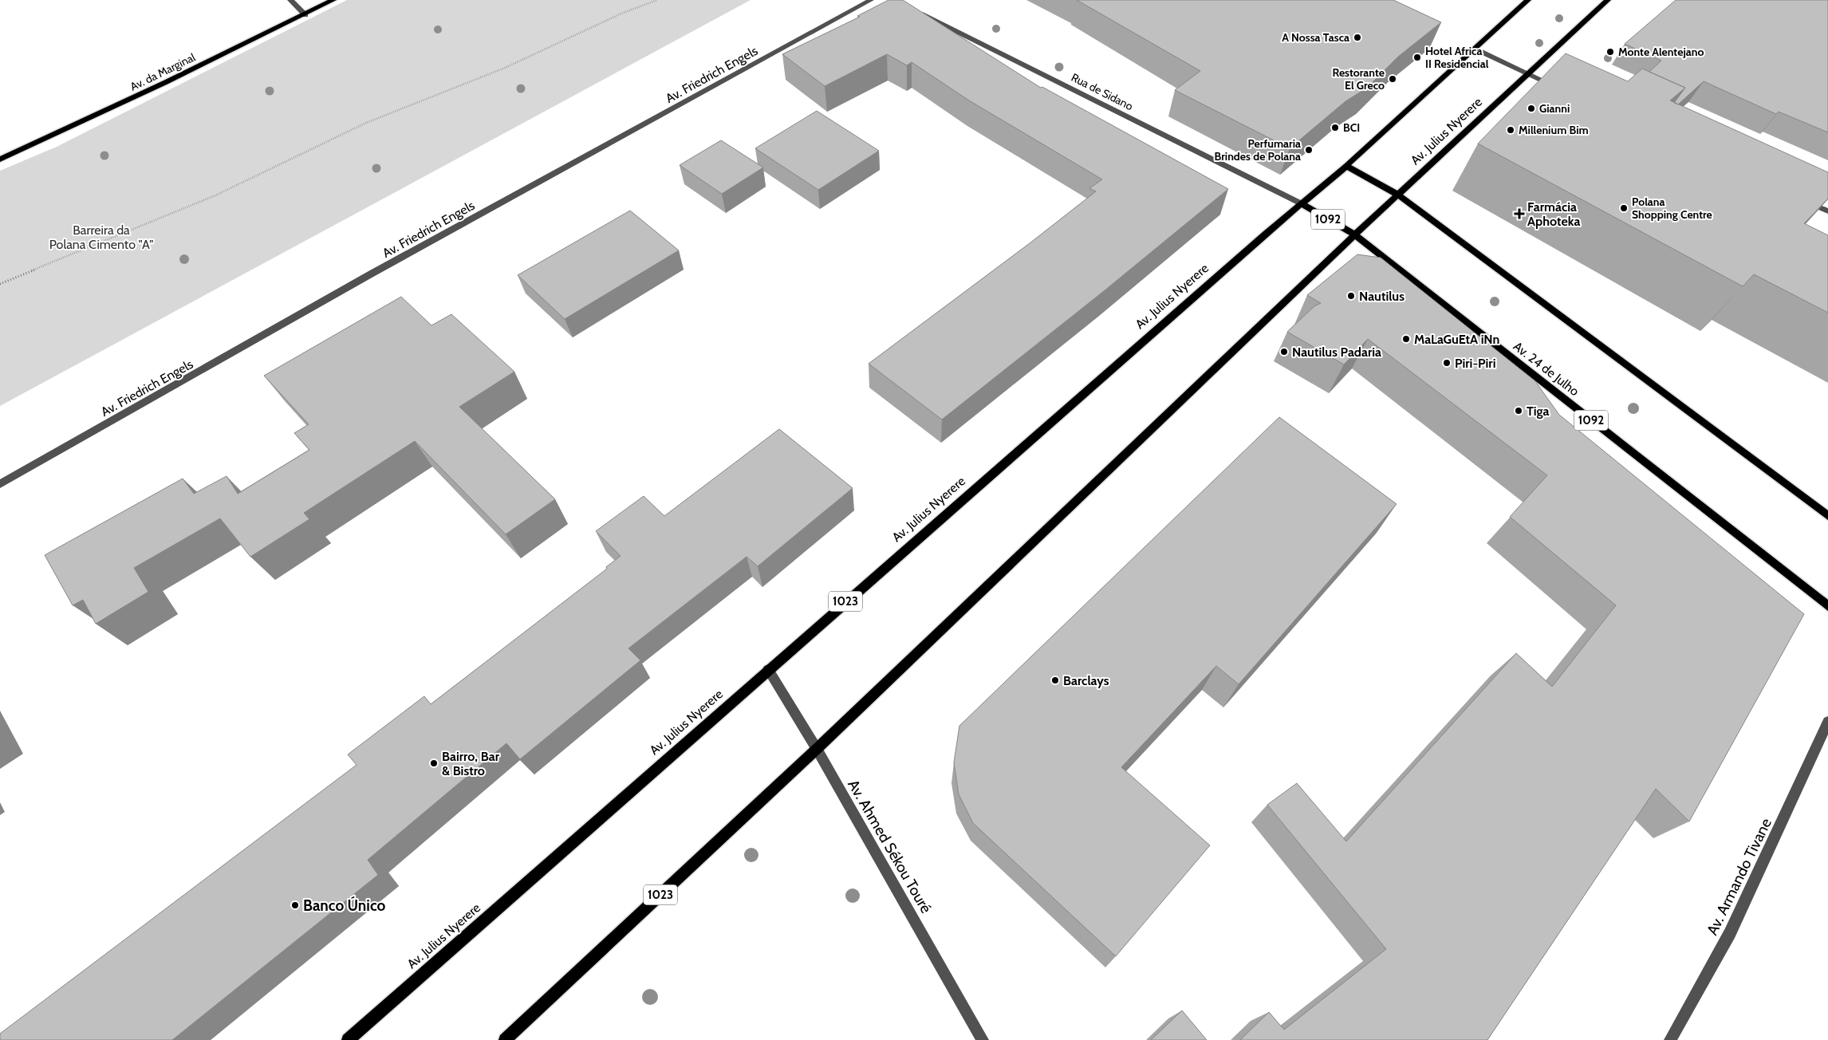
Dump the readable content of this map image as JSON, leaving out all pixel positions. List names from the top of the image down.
{
  "streets": {
    "main road": [
      "Av. da Marginal",
      "Av. Julius Nyerere",
      "1092",
      "Av. 24 de Julho",
      "1023"
    ],
    "street": [
      "Av. Friedrich Engels",
      "Rua de Sidano",
      "Av. Ahmed Sékou Touré",
      "Av. Armando Tivane"
    ]
  },
  "crossings": [
    ["Rua de Sidano", "Av. Julius Nyerere"],
    ["Rua de Sidano", "Av. 24 de Julho"],
    ["Av. Julius Nyerere", "Av. 24 de Julho"],
    ["Av. Julius Nyerere", "Av. Ahmed Sékou Touré"]
  ],
  "parks": ["Barreira da Polana Cimento \"A\""],
  "places": {
    "other": [
      "A Nossa Tasca",
      "Monte Alentejano",
      "Hotel Africa II Residencial",
      "Restorante El Greco",
      "Gianni",
      "BCI",
      "Millenium Bim",
      "Perfumaria Brindes de Polana",
      "Polana Shopping Centre",
      "Nautilus",
      "MaLaGuEtA iNn",
      "Nautilus Padaria",
      "Piri-Piri",
      "Tiga",
      "Barclays",
      "Bairro, Bar & Bistro",
      "Banco Único"
    ],
    "health": ["Farmácia Aphoteka"]
  }
}
